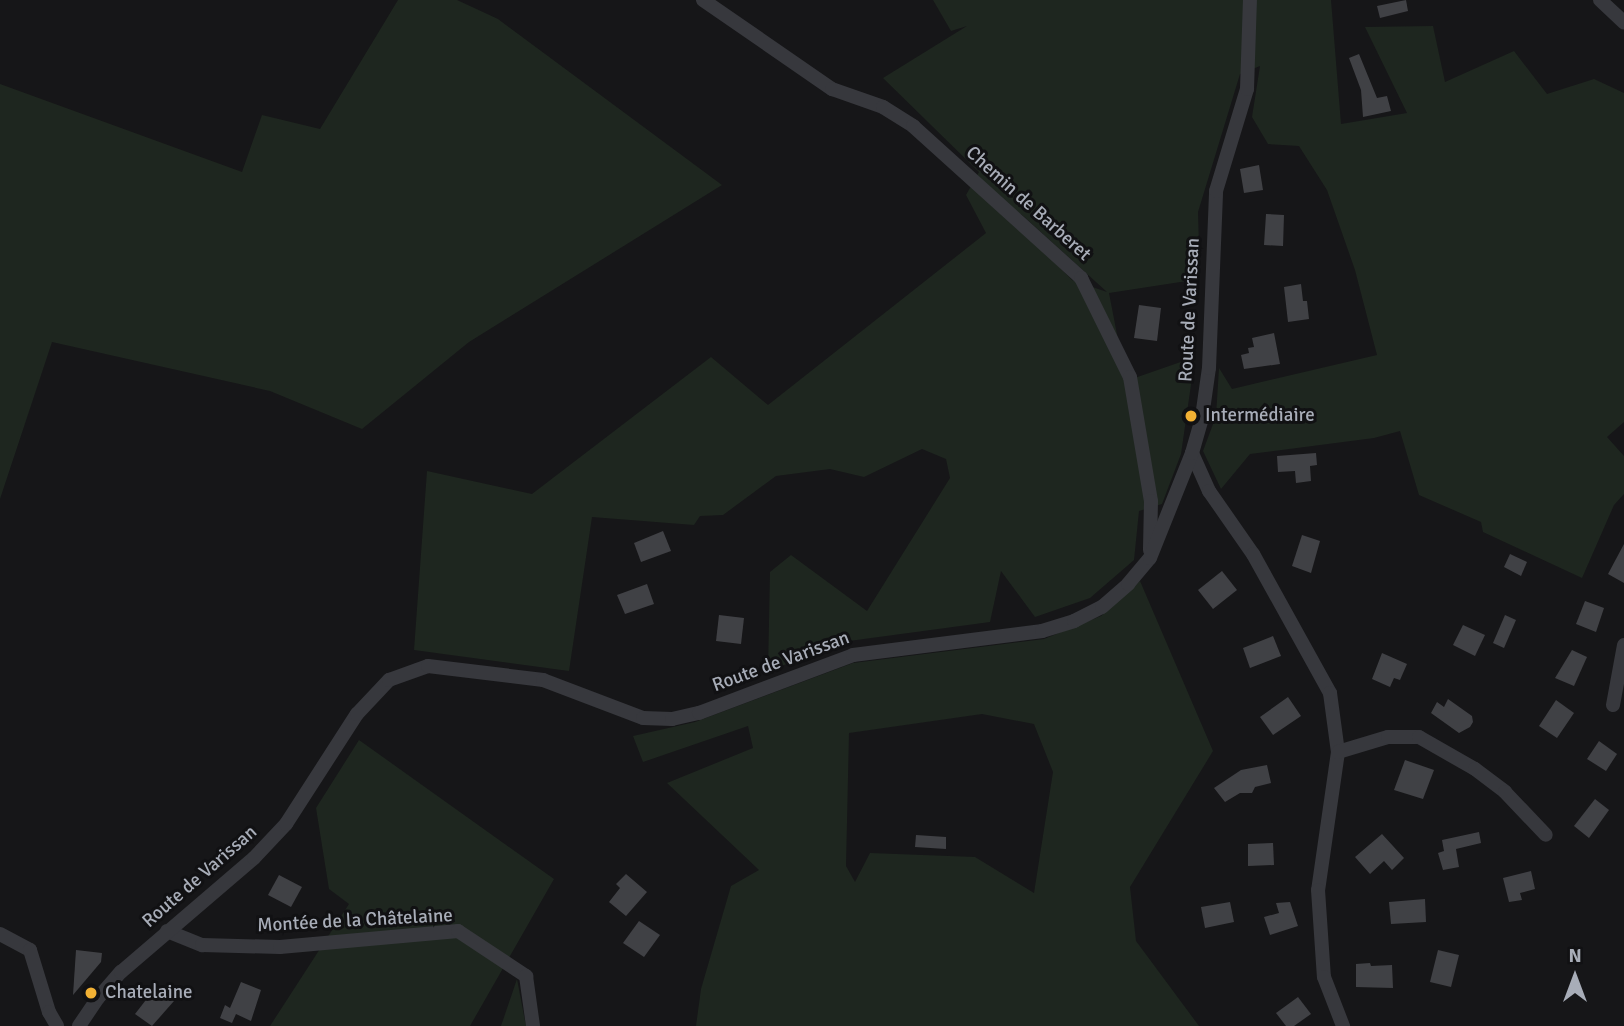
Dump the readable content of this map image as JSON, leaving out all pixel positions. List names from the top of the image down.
{
  "streets": {
    "street": ["Chemin de Barberet", "Route de Varissan", "Montée de la Châtelaine"]
  },
  "crossings": [
    ["Chemin de Barberet", "Route de Varissan"],
    ["Route de Varissan", "Montée de la Châtelaine"]
  ],
  "places": ["Intermédiaire", "Chatelaine"],
  "north": "top"
}
